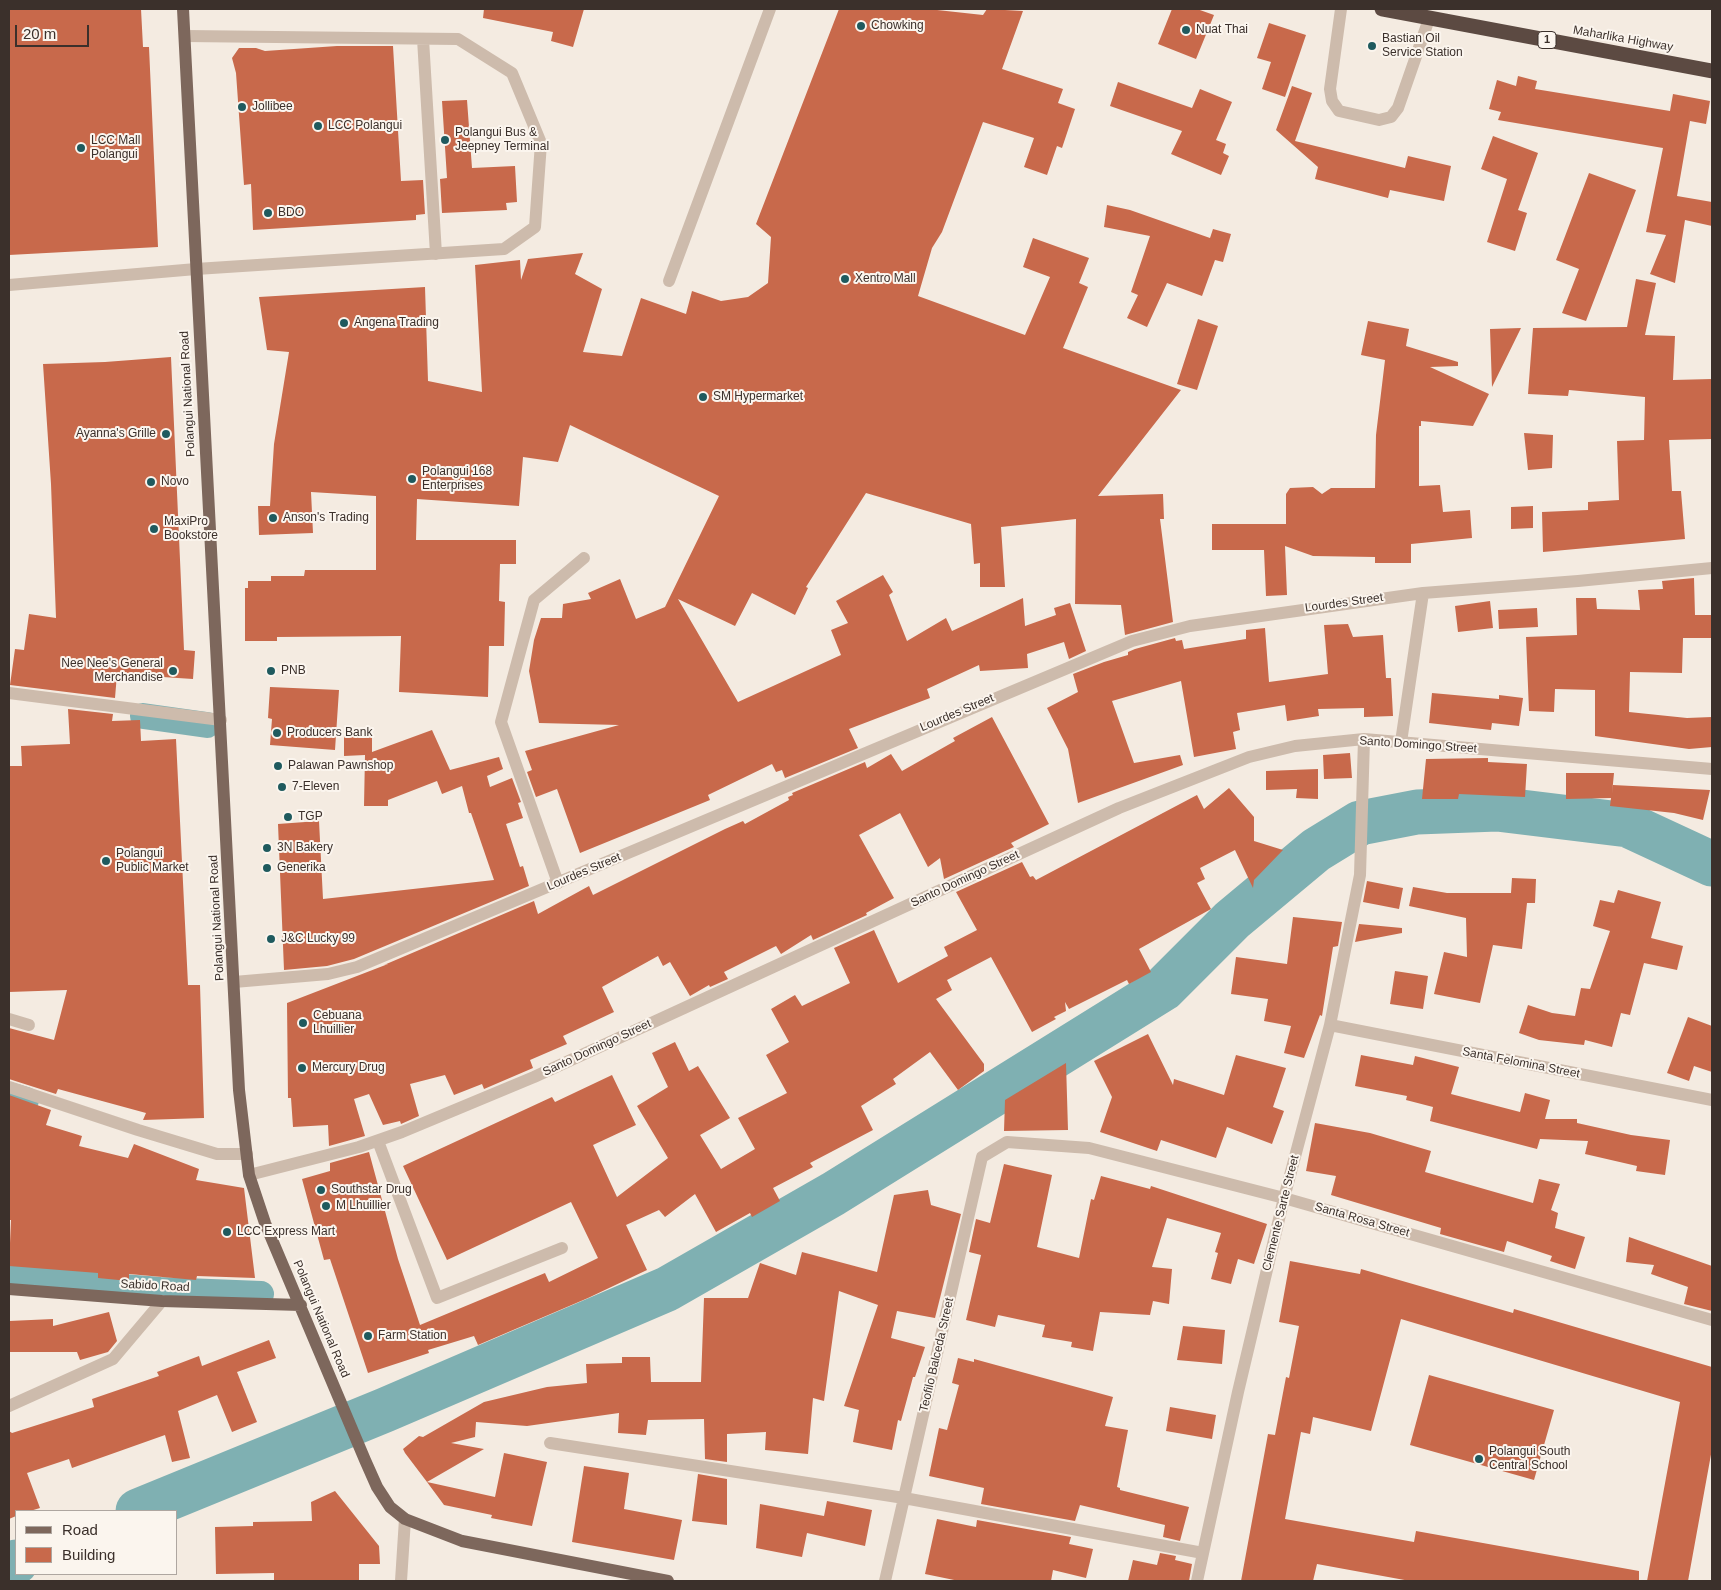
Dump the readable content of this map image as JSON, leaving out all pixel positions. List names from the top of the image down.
{
  "streets": {
    "highway": ["Maharlika Highway", "1"],
    "main road": ["Polangui National Road", "Sabido Road"],
    "street": [
      "Lourdes Street",
      "Santo Domingo Street",
      "Santa Felomina Street",
      "Clemente Sarte Street",
      "Santa Rosa Street",
      "Teofilo Balceda Street"
    ]
  },
  "crossings": [
    ["Polangui National Road", "Lourdes Street"],
    ["Polangui National Road", "Santo Domingo Street"],
    ["Polangui National Road", "Sabido Road"],
    ["Santo Domingo Street", "Clemente Sarte Street"],
    ["Santa Felomina Street", "Clemente Sarte Street"],
    ["Clemente Sarte Street", "Santa Rosa Street"],
    ["Santa Rosa Street", "Teofilo Balceda Street"]
  ],
  "places": [
    "Chowking",
    "Nuat Thai",
    "Bastian Oil Service Station",
    "Jollibee",
    "LCC Polangui",
    "Polangui Bus & Jeepney Terminal",
    "LCC Mall Polangui",
    "BDO",
    "Xentro Mall",
    "Angena Trading",
    "SM Hypermarket",
    "Ayanna's Grille",
    "Polangui 168 Enterprises",
    "Novo",
    "Anson's Trading",
    "MaxiPro Bookstore",
    "Nee Nee's General Merchandise",
    "PNB",
    "Producers Bank",
    "Palawan Pawnshop",
    "7-Eleven",
    "TGP",
    "3N Bakery",
    "Polangui Public Market",
    "Generika",
    "J&C Lucky 99",
    "Cebuana Lhuillier",
    "Mercury Drug",
    "Southstar Drug",
    "M Lhuillier",
    "LCC Express Mart",
    "Farm Station",
    "Polangui South Central School"
  ],
  "legend": ["Road", "Building"],
  "scale_bar": "20 m"
}
